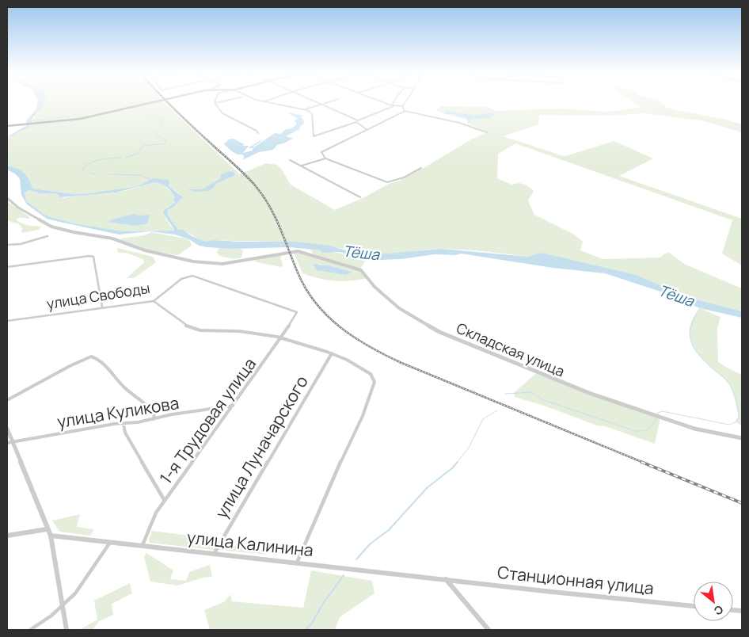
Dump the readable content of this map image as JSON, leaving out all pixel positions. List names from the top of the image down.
{
  "streets": {
    "street": [
      "улица Свободы",
      "Складская улица",
      "улица Куликова",
      "1-я Трудовая улица",
      "улица Луначарского",
      "улица Калинина",
      "Станционная улица"
    ]
  },
  "crossings": [
    ["улица Свободы", "1-я Трудовая улица"],
    ["улица Куликова", "1-я Трудовая улица"],
    ["1-я Трудовая улица", "улица Калинина"],
    ["улица Луначарского", "улица Калинина"],
    ["улица Калинина", "Станционная улица"]
  ],
  "water": ["Тёша"],
  "north": "bottom right"
}
